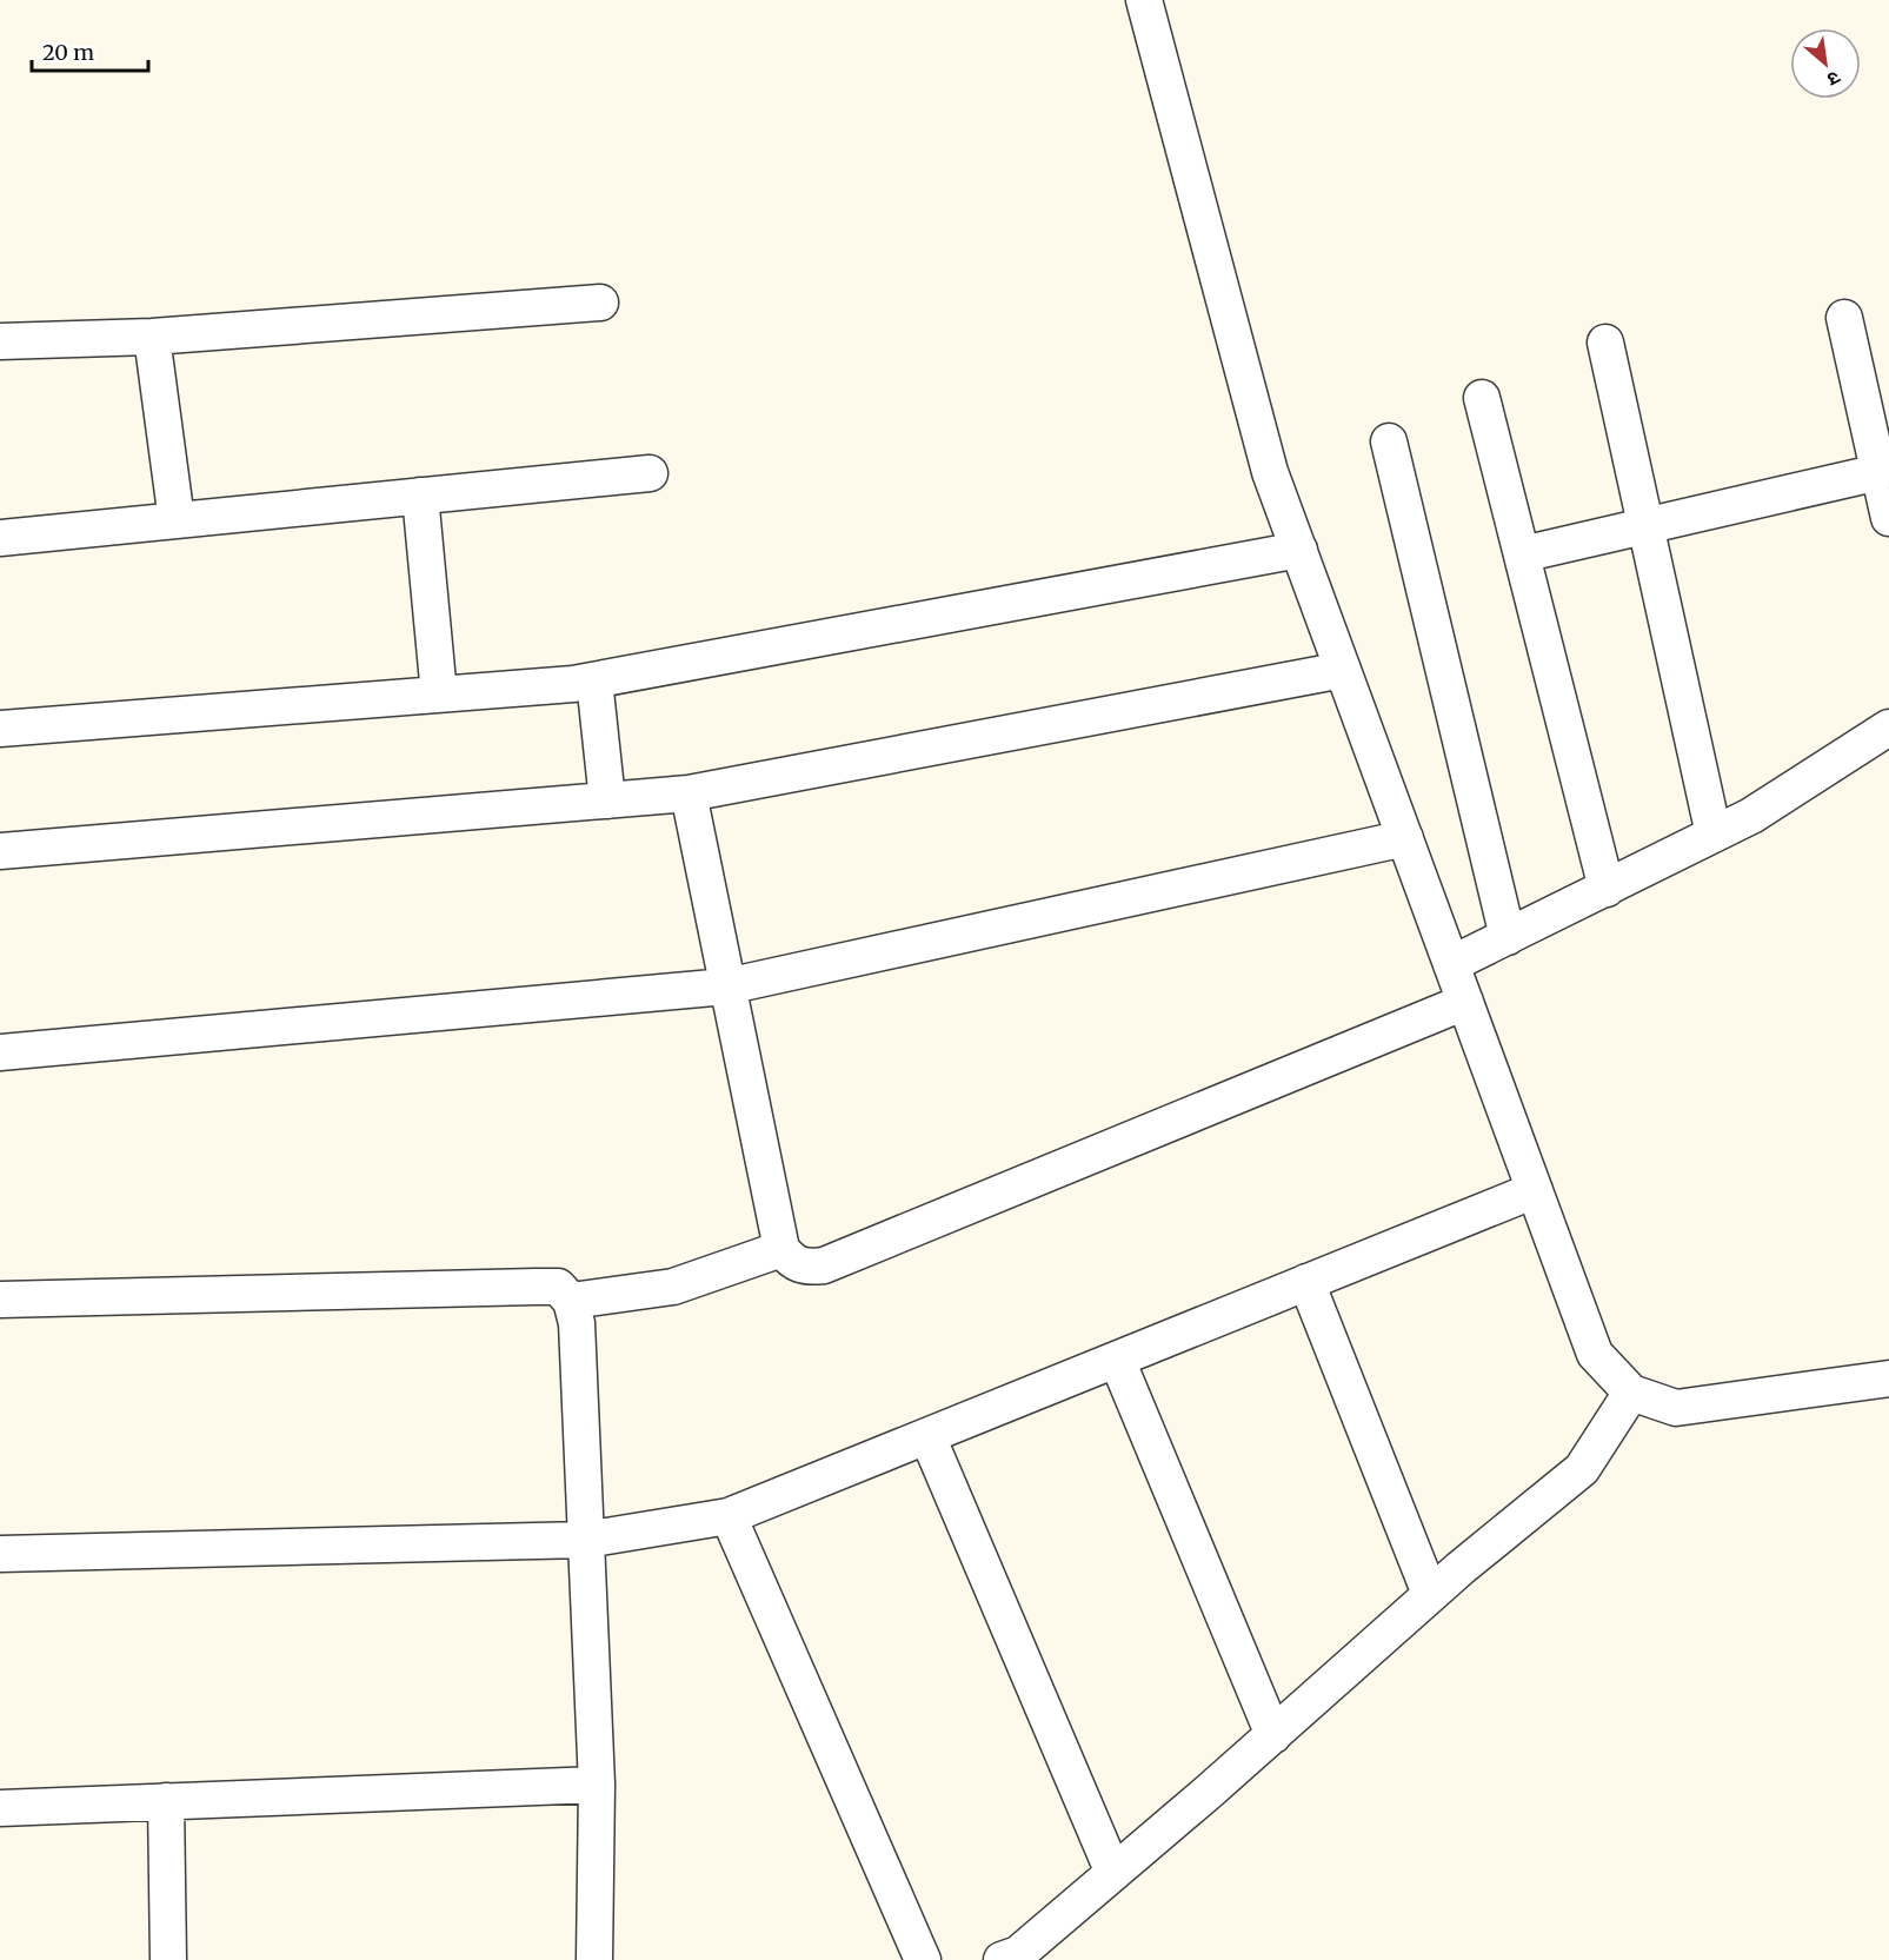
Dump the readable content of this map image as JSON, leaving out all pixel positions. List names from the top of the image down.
{
  "scale_bar": "20 m",
  "north": "bottom right"
}
